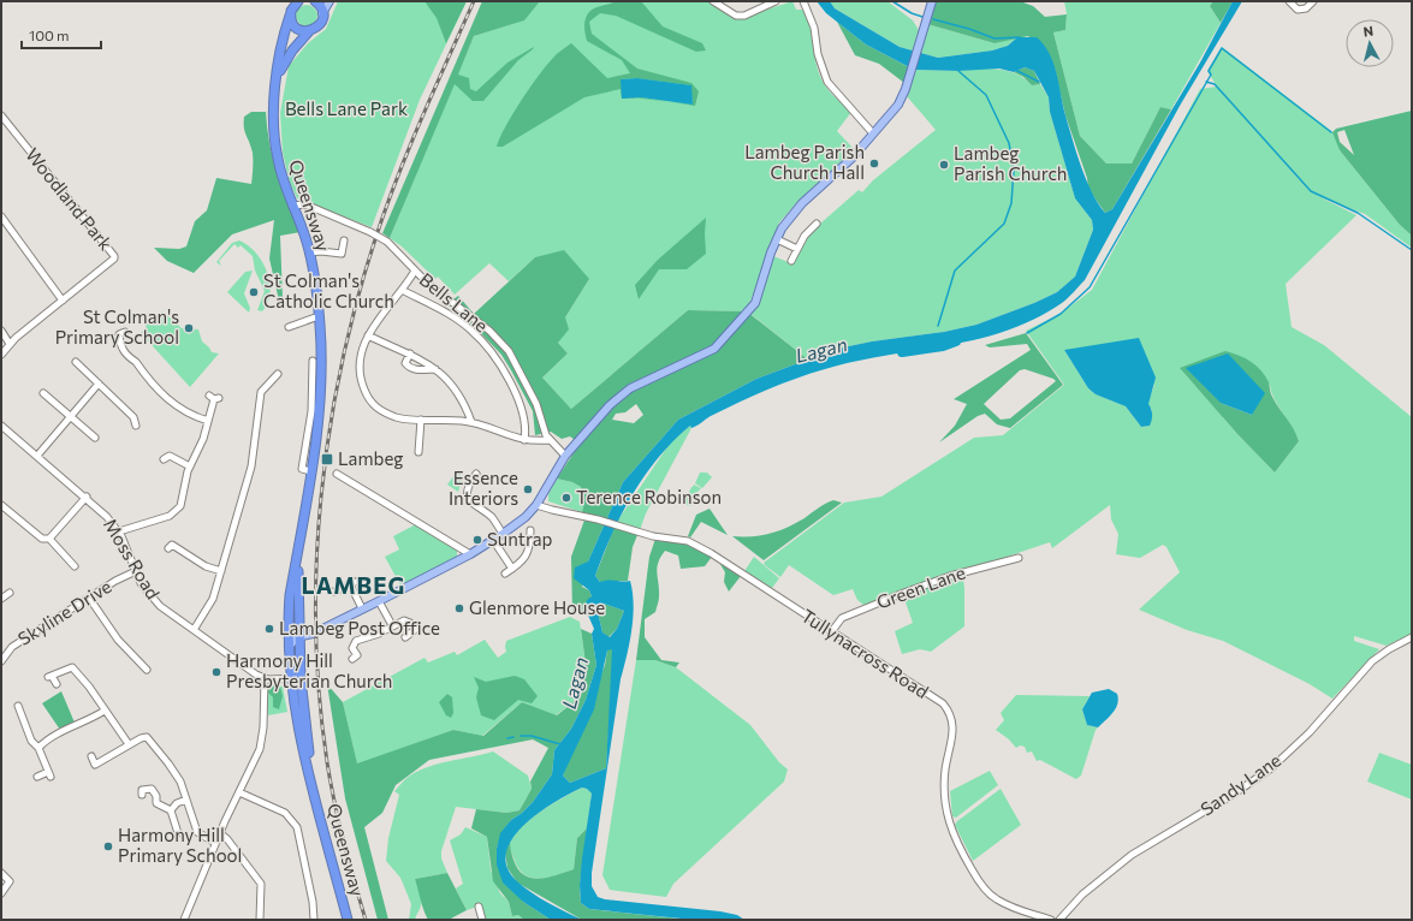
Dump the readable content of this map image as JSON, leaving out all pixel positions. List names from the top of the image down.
{
  "streets": {
    "highway": ["Queensway"],
    "street": [
      "Woodland Park",
      "Bells Lane",
      "Moss Road",
      "Green Lane",
      "Skyline Drive",
      "Tullynacross Road",
      "Sandy Lane"
    ]
  },
  "crossings": [
    ["Queensway", "Bells Lane"],
    ["Moss Road", "Skyline Drive"],
    ["Green Lane", "Tullynacross Road"]
  ],
  "districts": ["LAMBEG"],
  "water": ["Lagan"],
  "parks": ["Bells Lane Park"],
  "places": {
    "other": [
      "Lambeg Parish Church Hall",
      "Lambeg Parish Church",
      "St Colman's Catholic Church",
      "St Colman's Primary School",
      "Essence Interiors",
      "Terence Robinson",
      "Suntrap",
      "Glenmore House",
      "Lambeg Post Office",
      "Harmony Hill Presbyterian Church",
      "Harmony Hill Primary School"
    ],
    "transit": ["Lambeg"]
  },
  "scale_bar": "100 m",
  "north": "top"
}
